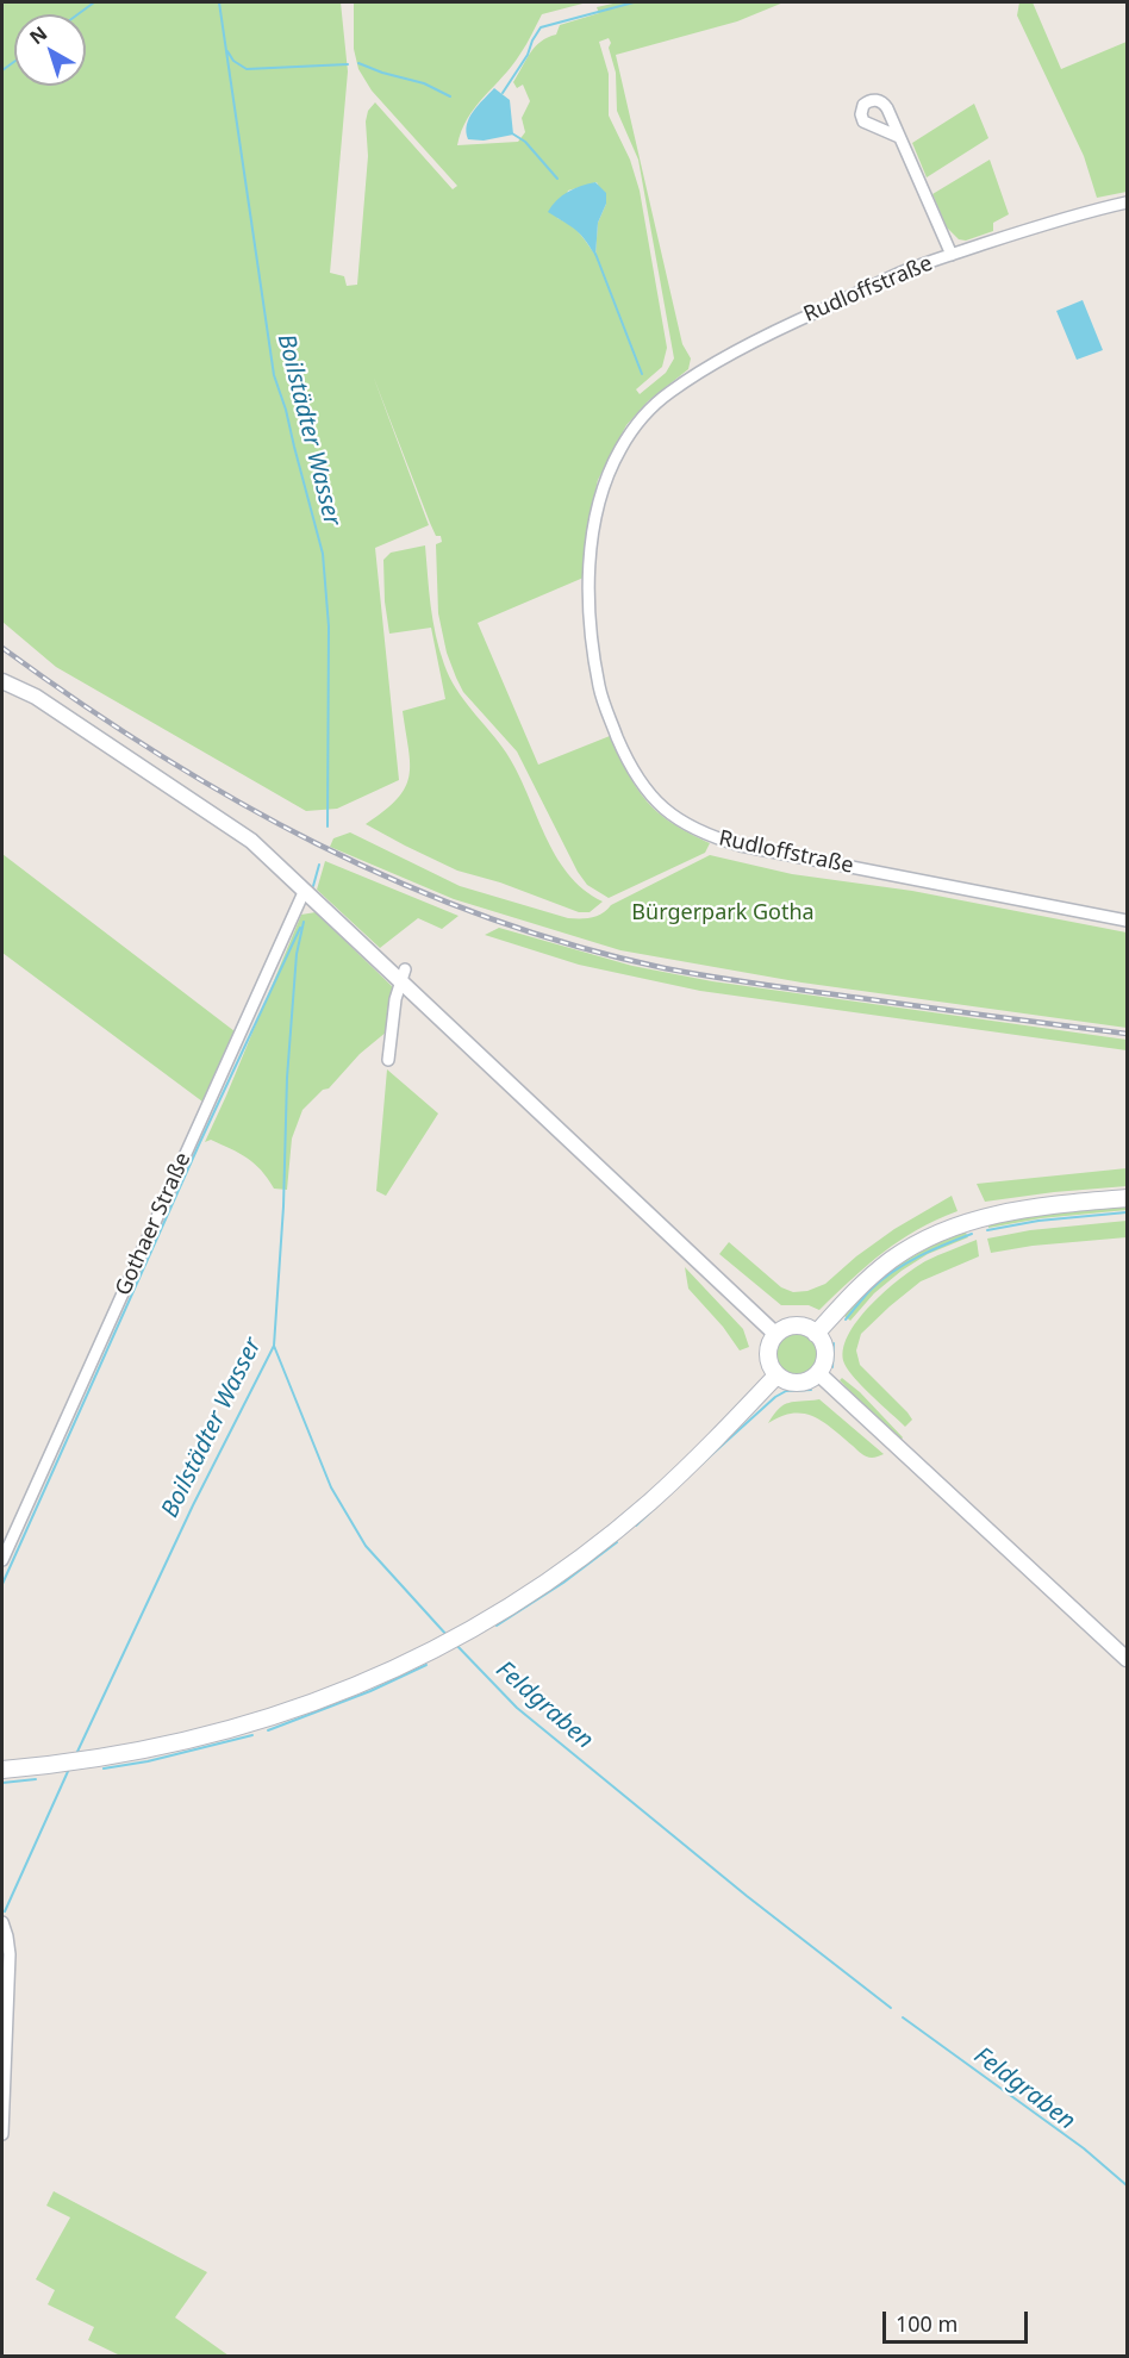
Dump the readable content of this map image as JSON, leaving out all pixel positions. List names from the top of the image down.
{
  "streets": {
    "street": ["Rudloffstraße", "Gothaer Straße"]
  },
  "water": ["Boilstädter Wasser", "Feldgraben"],
  "parks": ["Bürgerpark Gotha"],
  "scale_bar": "100 m",
  "north": "top left"
}
